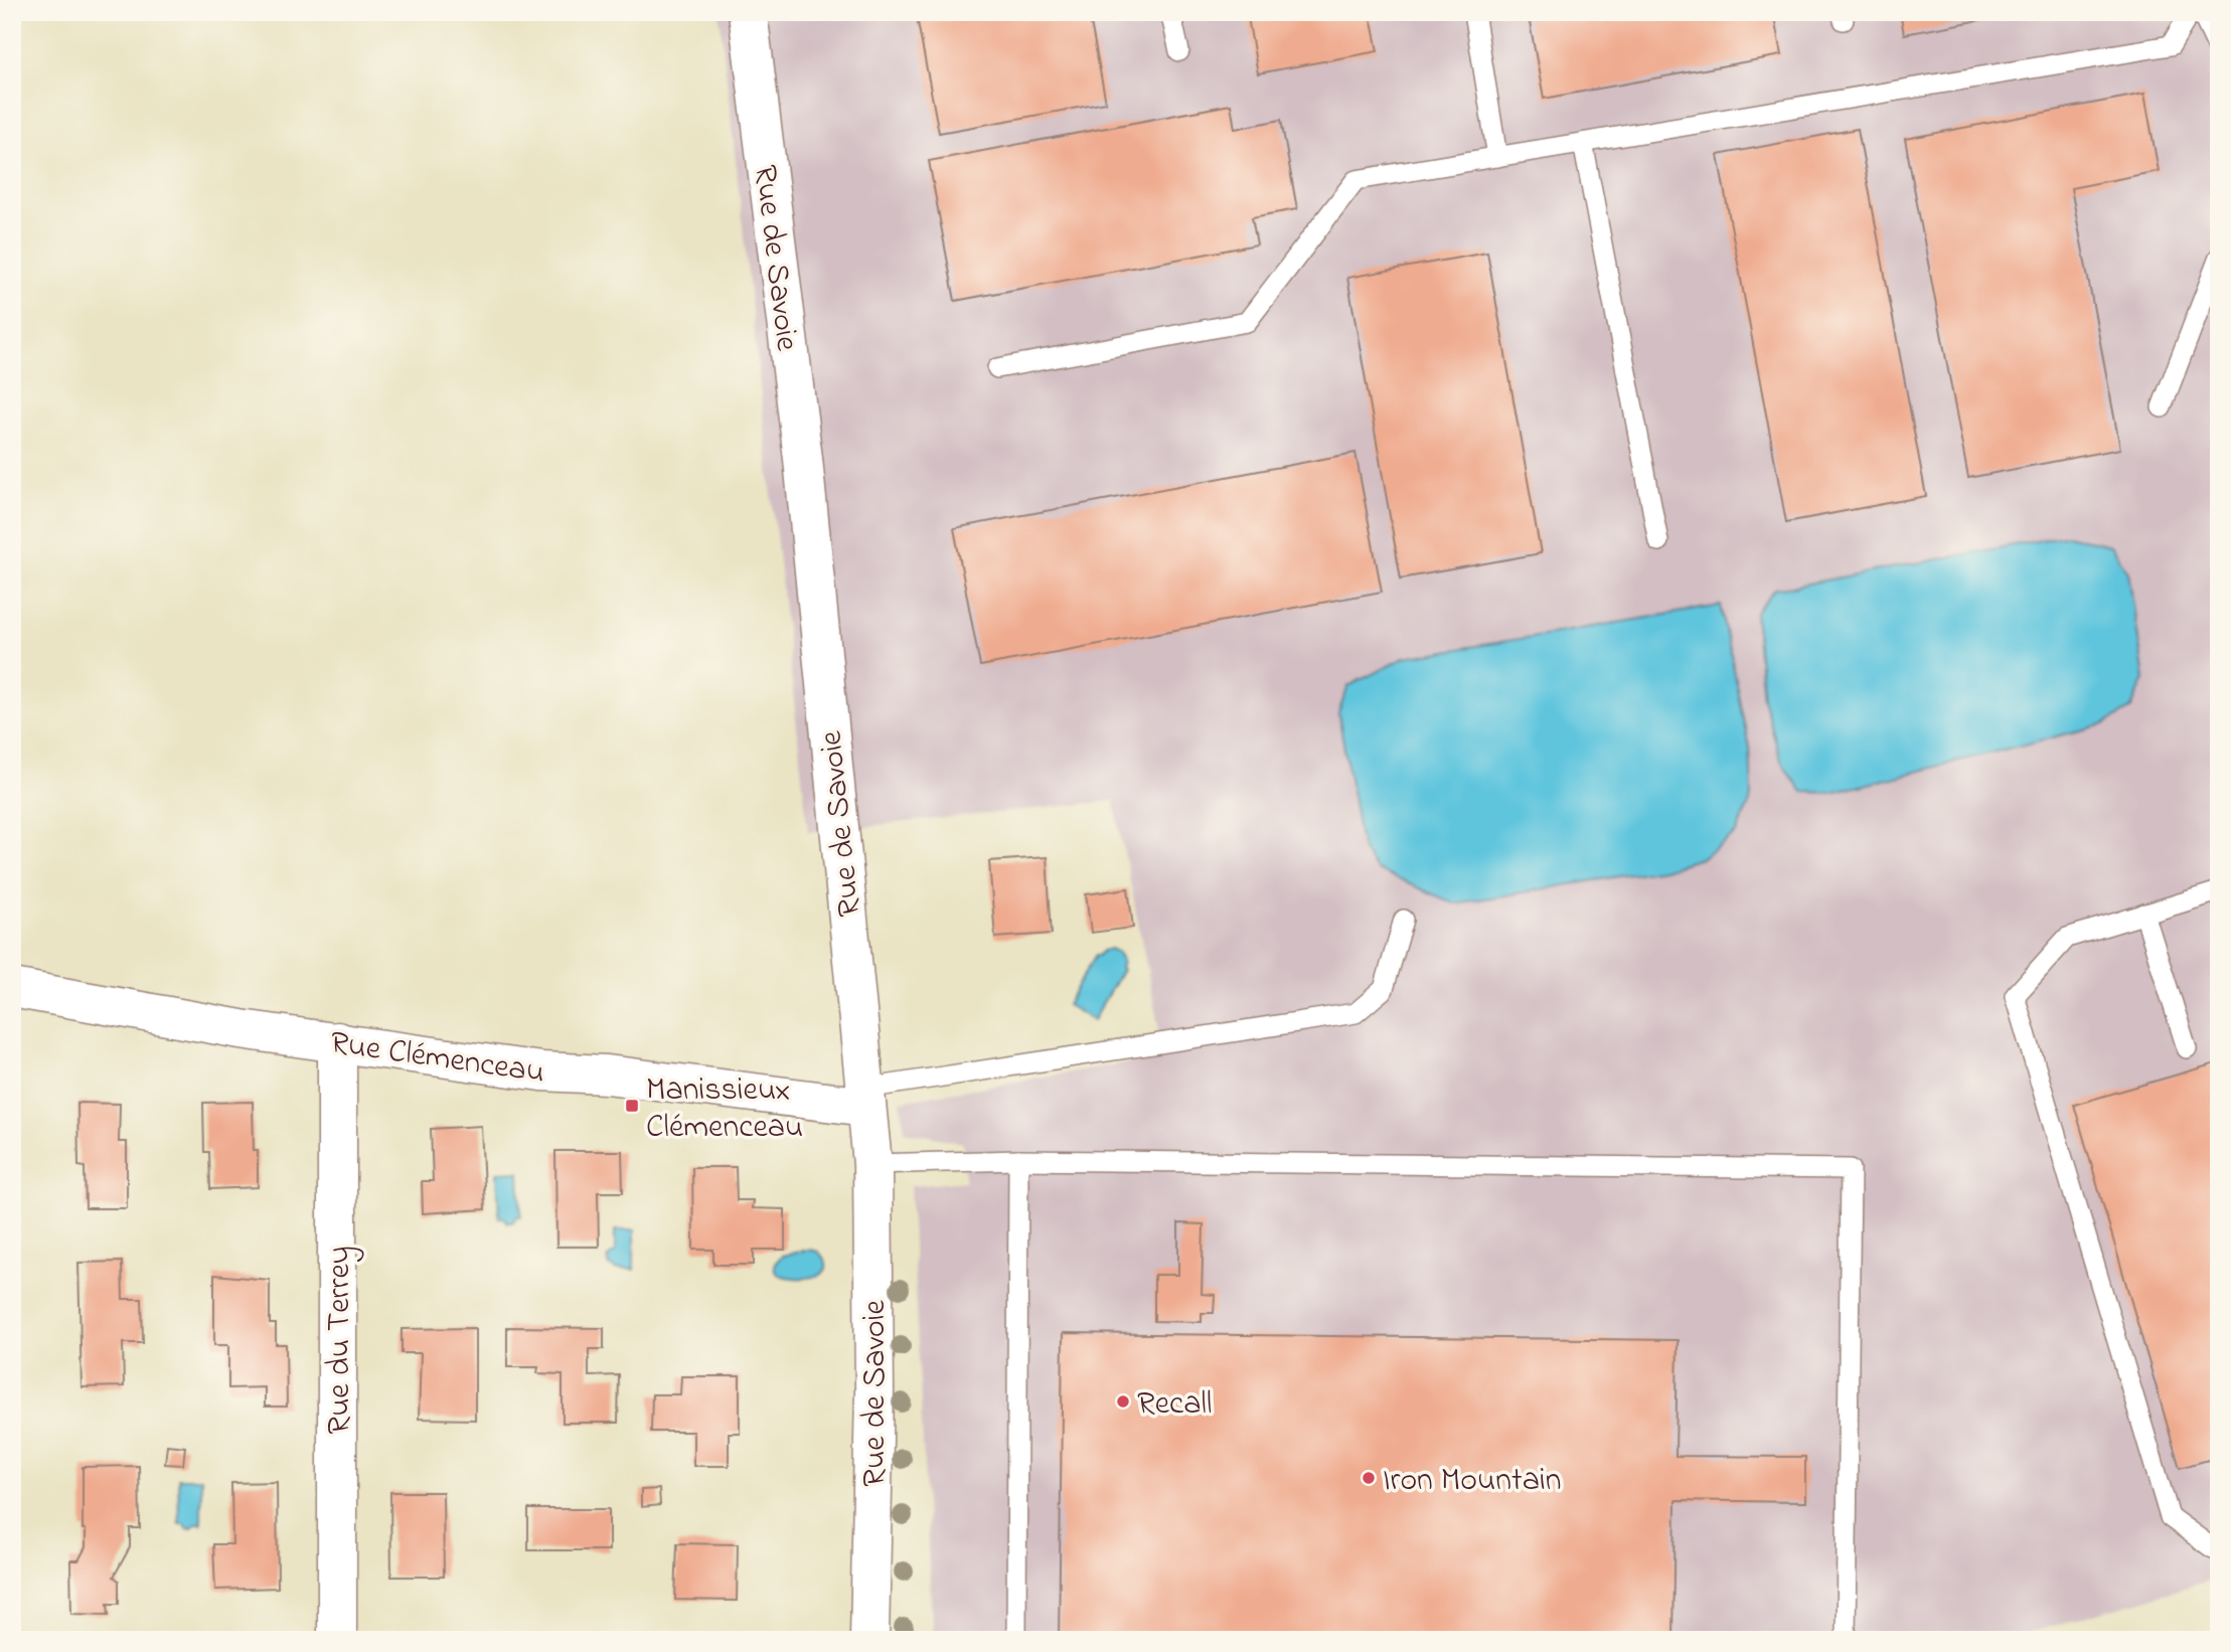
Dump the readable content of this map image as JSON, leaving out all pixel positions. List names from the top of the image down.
{
  "streets": {
    "street": ["Rue de Savoie", "Rue Clémenceau", "Rue du Terrey"]
  },
  "crossings": [
    ["Rue de Savoie", "Rue Clémenceau"],
    ["Rue Clémenceau", "Rue du Terrey"]
  ],
  "places": {
    "transit": ["Manissieux Clémenceau"],
    "other": ["Recall", "Iron Mountain"]
  }
}
